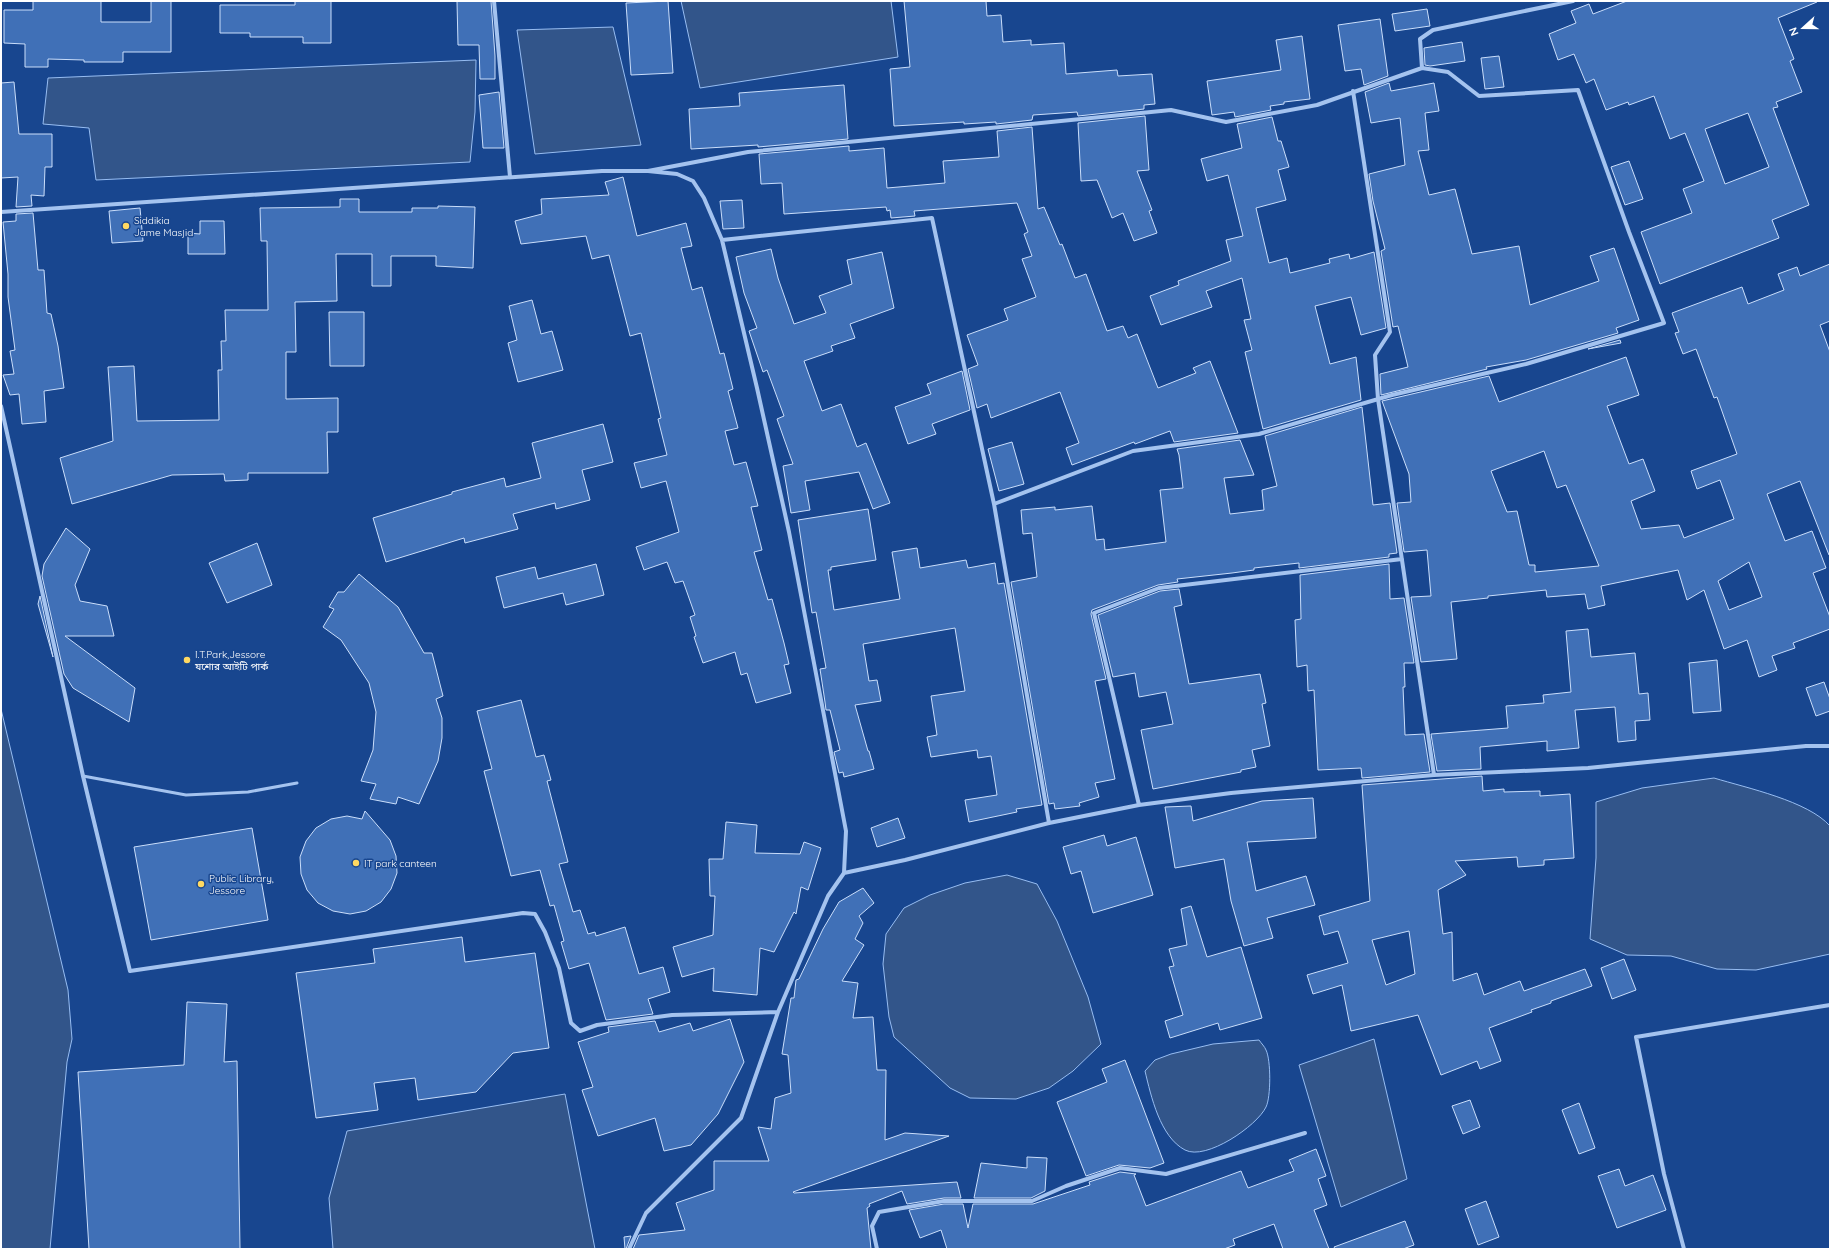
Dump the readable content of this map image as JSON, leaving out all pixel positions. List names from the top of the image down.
{
  "places": [
    "Siddikia Jame Masjid",
    "I.T.Park,Jessore যশোর আইটি পার্ক",
    "IT park canteen",
    "Public Library, Jessore"
  ],
  "north": "left"
}
